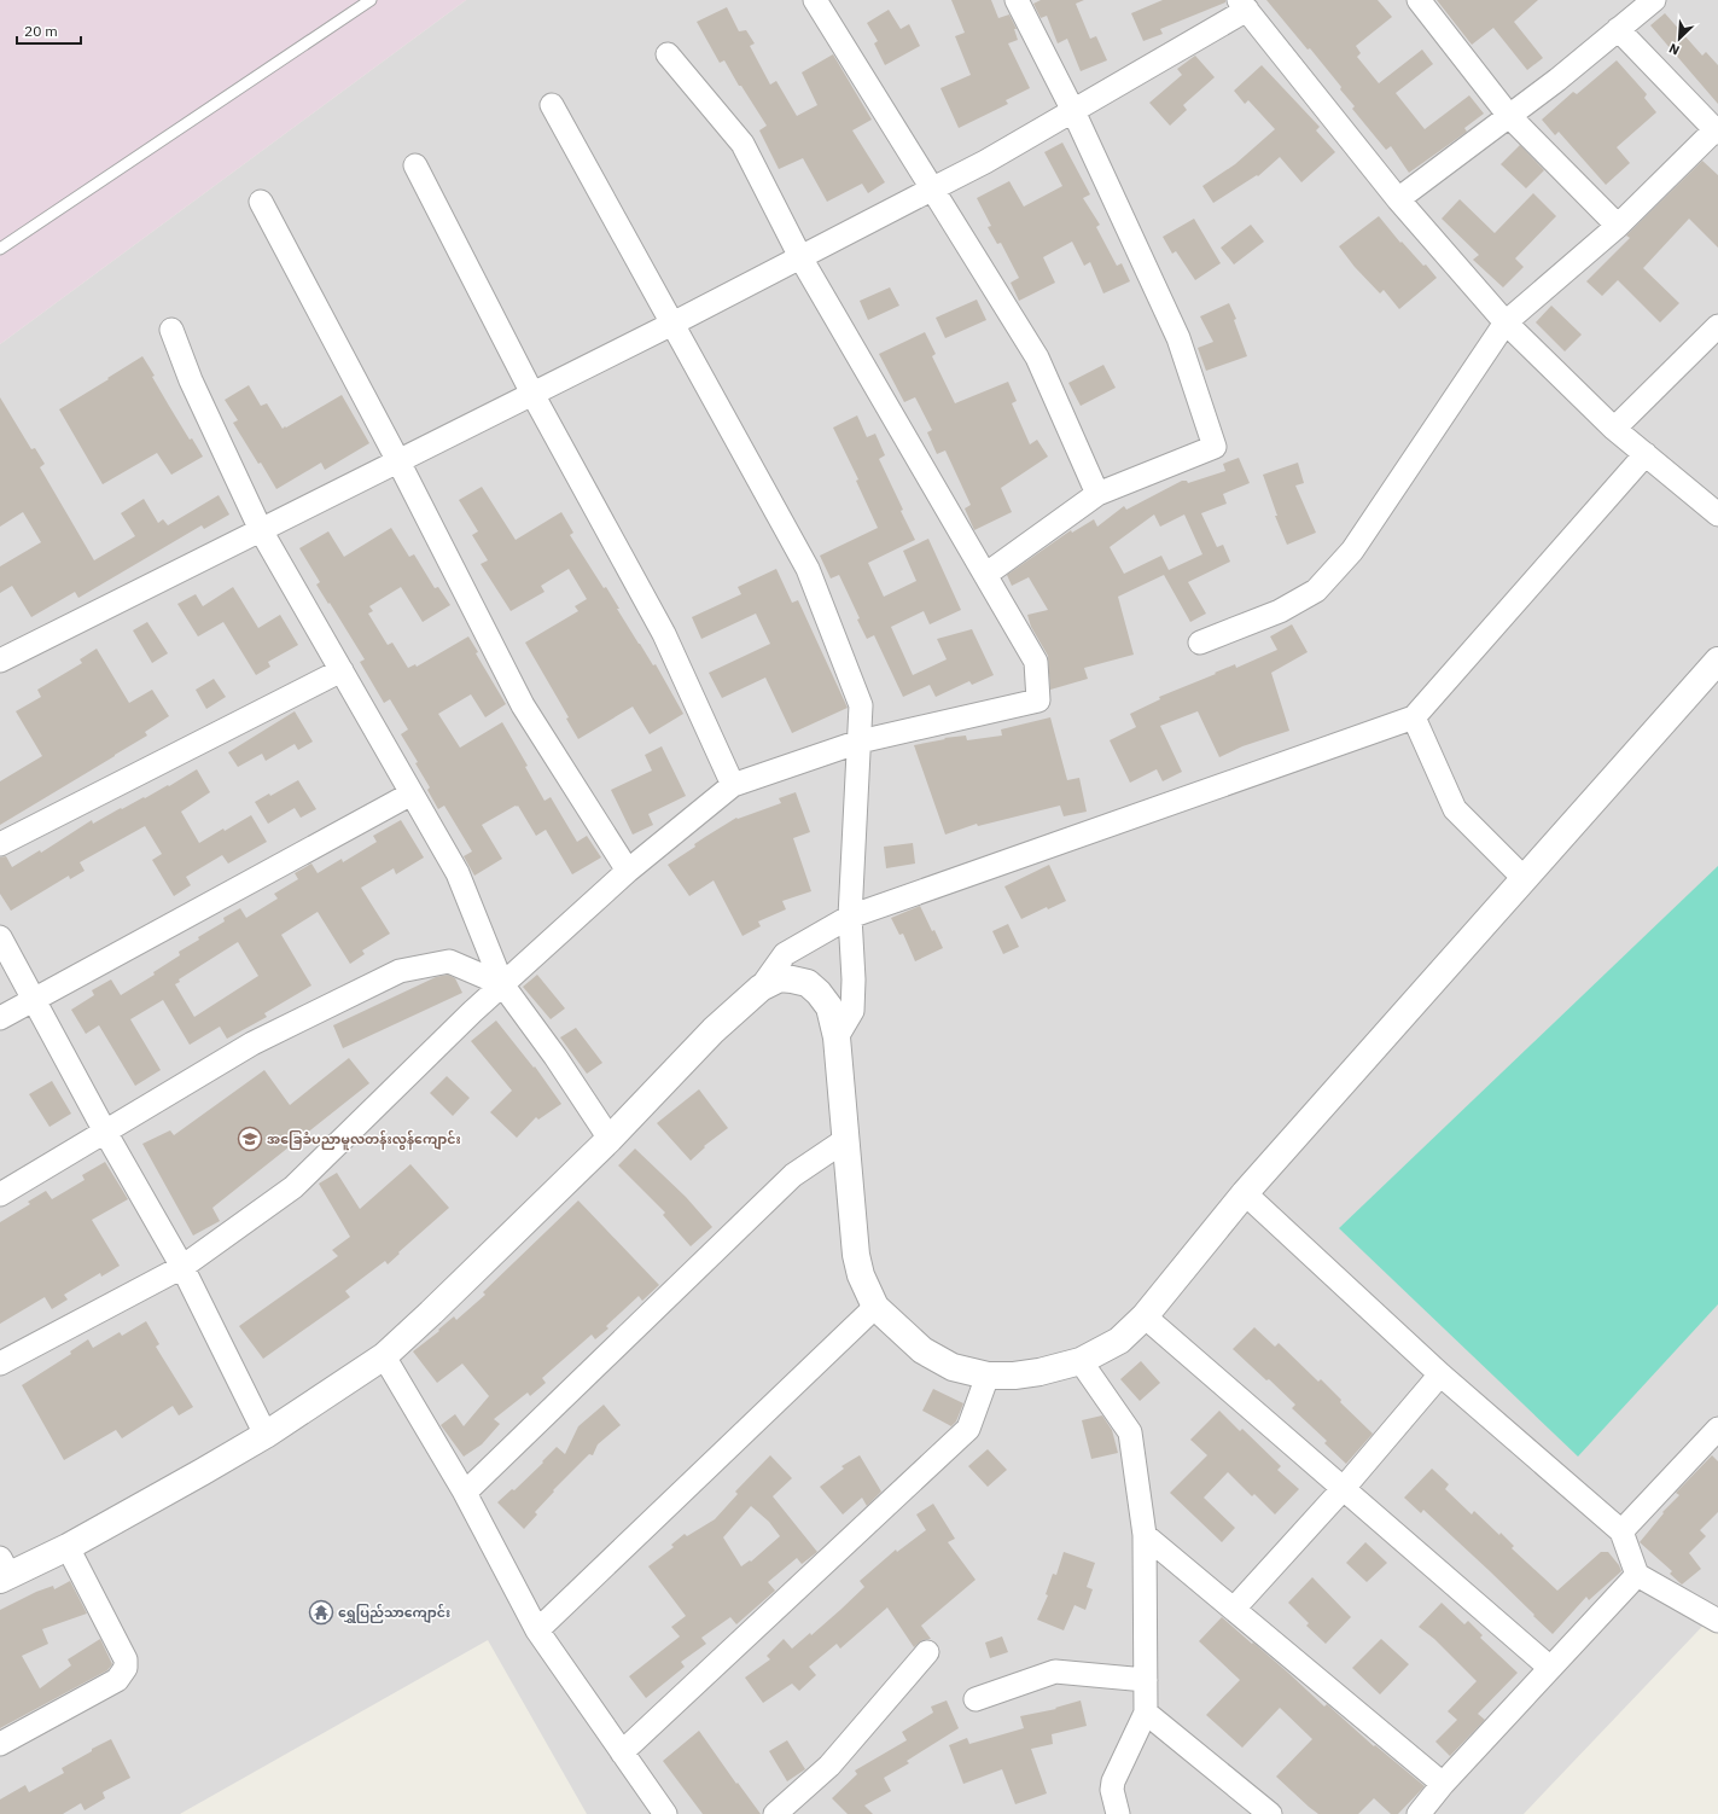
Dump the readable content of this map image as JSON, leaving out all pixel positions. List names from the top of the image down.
{
  "places": {
    "school or university": ["အခြေခံပညာမူလတန်းလွန်ကျောင်း"],
    "temple": ["ရွှေပြည်သာကျောင်း"]
  },
  "scale_bar": "20 m",
  "north": "bottom left"
}
